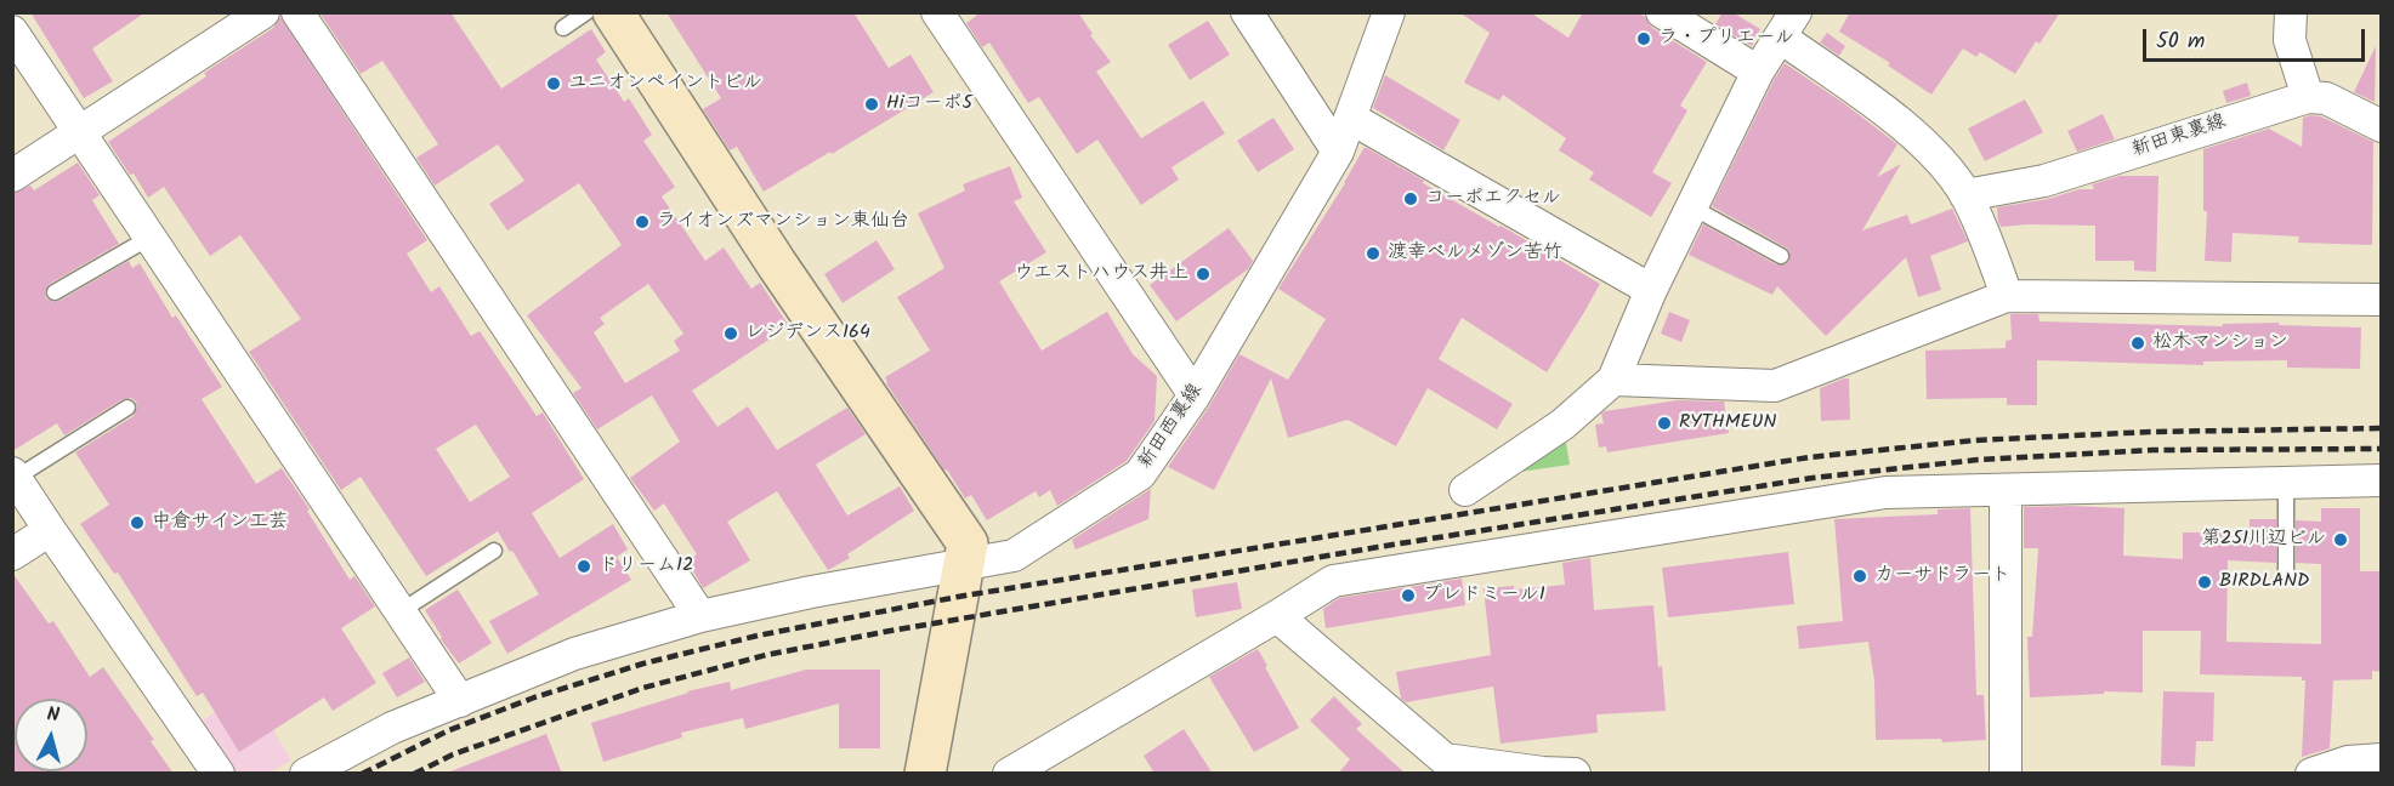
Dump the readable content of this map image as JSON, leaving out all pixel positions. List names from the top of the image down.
{
  "streets": {
    "street": ["新田東裏線", "新田西裏線"]
  },
  "places": [
    "ラ・プリエール",
    "ユニオンペイントビル",
    "Hiコーポ5",
    "コーポエクセル",
    "ライオンズマンション東仙台",
    "渡幸ベルメゾン苦竹",
    "ウエストハウス井上",
    "レジデンス164",
    "松木マンション",
    "RYTHMEUN",
    "中倉サイン工芸",
    "第251川辺ビル",
    "ドリーム12",
    "カーサドラート",
    "BIRDLAND",
    "プレドミール1"
  ],
  "scale_bar": "50 m",
  "north": "top"
}
